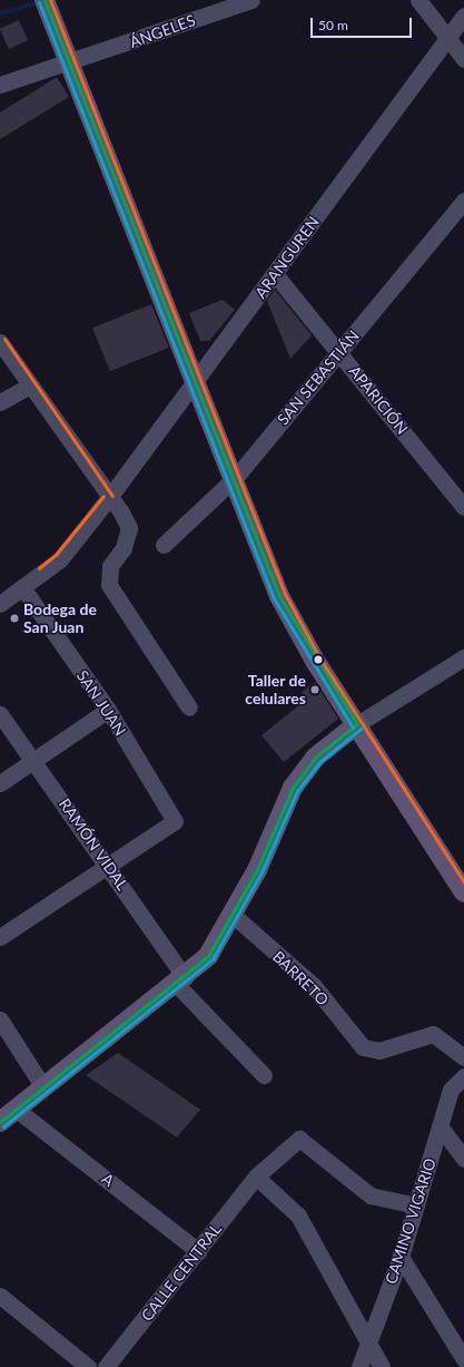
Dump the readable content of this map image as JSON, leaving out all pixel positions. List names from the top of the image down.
{
  "streets": {
    "street": [
      "ÁNGELES",
      "ARANGUREN",
      "SAN SEBASTIÁN",
      "APARICIÓN",
      "SAN JUAN",
      "RAMÓN VIDAL",
      "BARRETO",
      "A",
      "CAMINO VIGARIO",
      "CALLE CENTRAL"
    ]
  },
  "crossings": [
    ["ARANGUREN", "APARICIÓN"],
    ["ARANGUREN", "SAN JUAN"],
    ["SAN SEBASTIÁN", "APARICIÓN"],
    ["SAN JUAN", "RAMÓN VIDAL"],
    ["A", "CALLE CENTRAL"],
    ["CAMINO VIGARIO", "CALLE CENTRAL"]
  ],
  "places": ["Bodega de San Juan", "Taller de celulares"],
  "scale_bar": "50 m"
}
